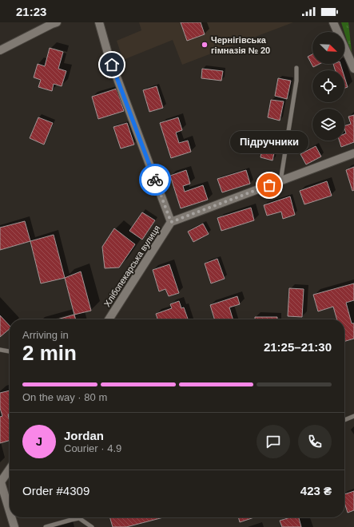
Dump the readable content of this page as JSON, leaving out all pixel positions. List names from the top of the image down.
{
  "streets": {
    "street": ["Хлібопекарська вулиця"]
  },
  "places": ["Чернігівська гімназія № 20", "Підручники"],
  "north": "bottom right",
  "page": {
    "status": "21:23",
    "bubble": "Підручники",
    "heading": ["2 min", "Arriving in", "21:25–21:30"],
    "panel": [
      "Jordan",
      "Courier · 4.9",
      "Order #4309",
      "423 ₴"
    ],
    "bar": "On the way · 80 m",
    "round": "J"
  }
}
